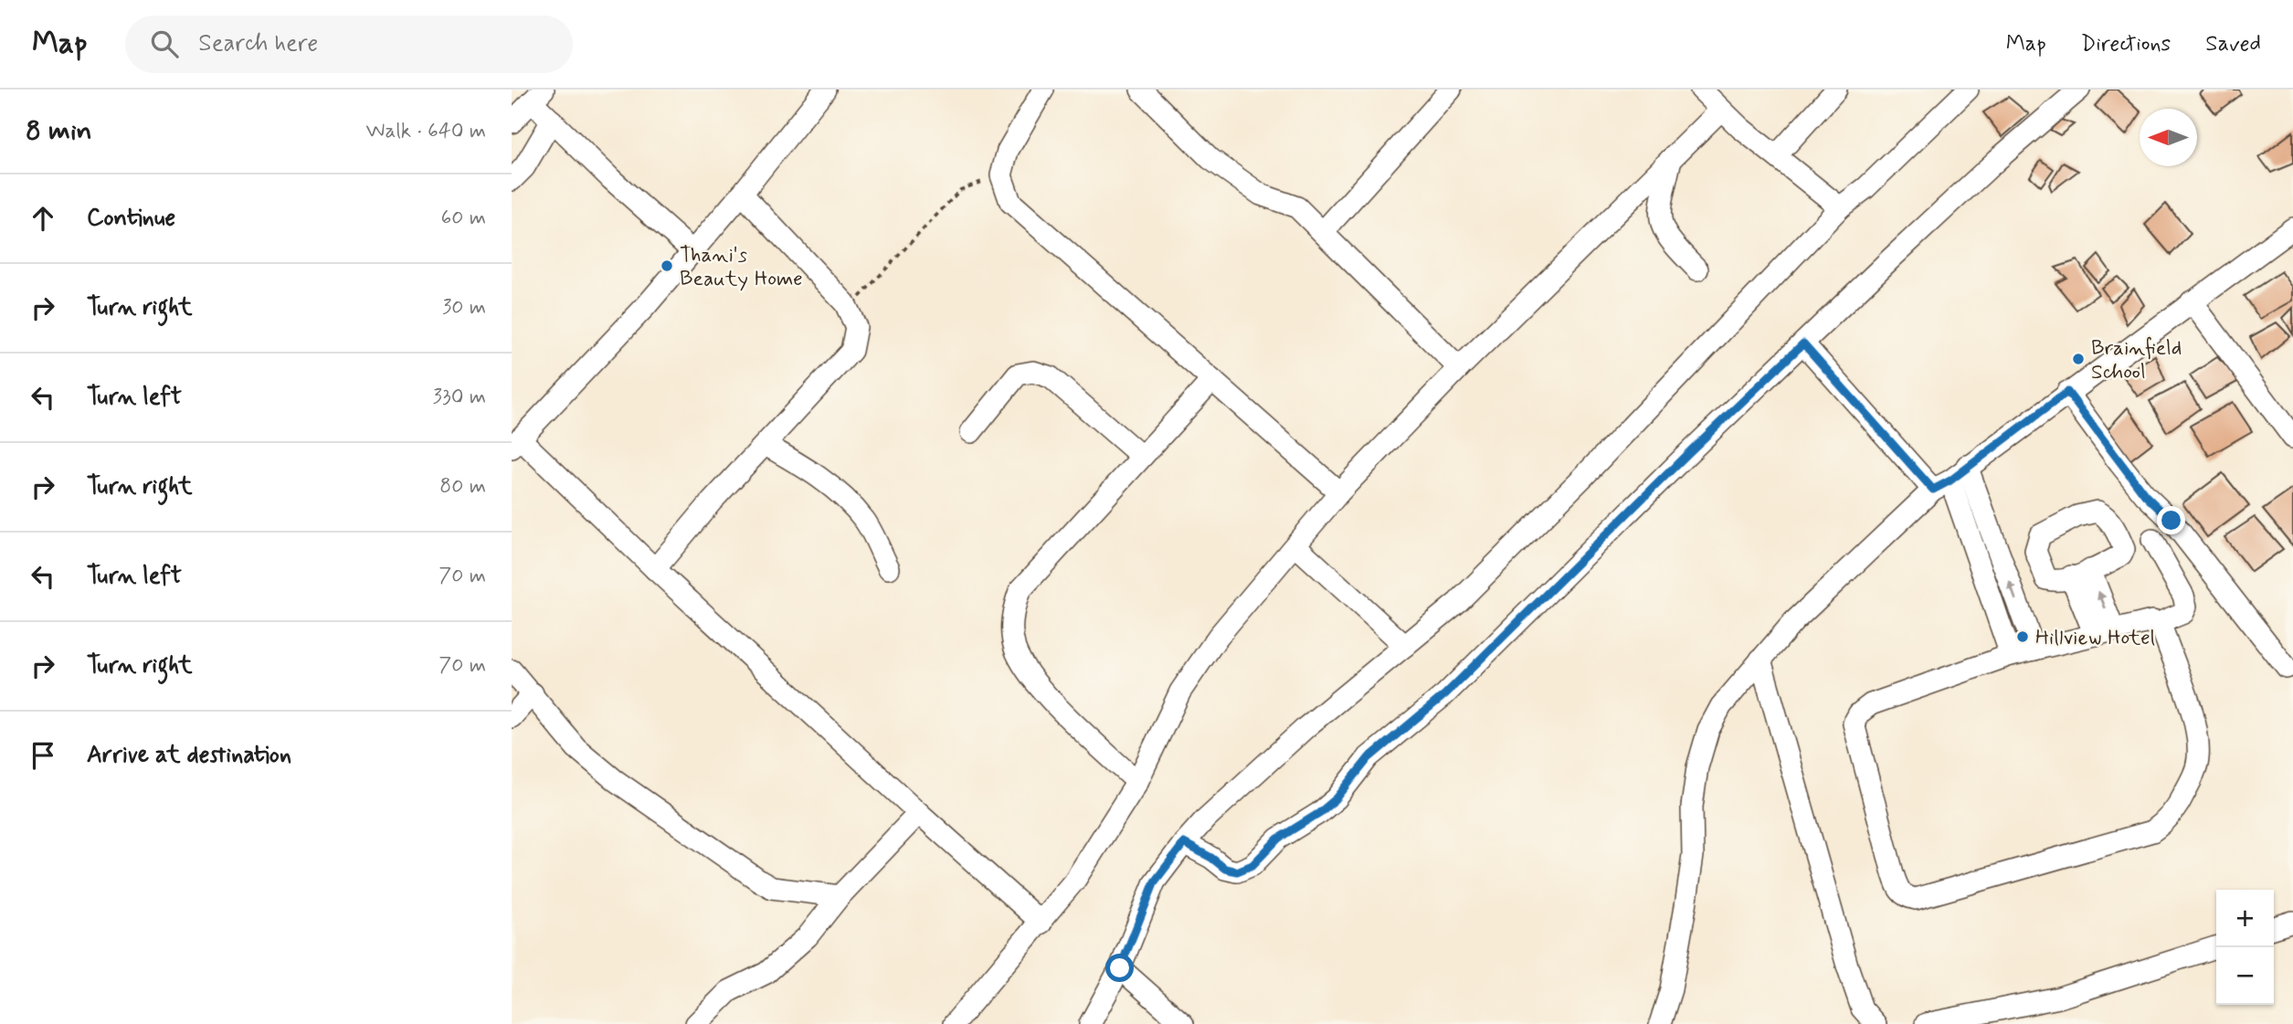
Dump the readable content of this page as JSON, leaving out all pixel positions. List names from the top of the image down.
{
  "places": ["Thani's Beauty Home", "Brainfield School", "Hillview Hotel"],
  "north": "left",
  "page": {
    "header": "Map",
    "search": "Search here",
    "nav": ["Map", "Directions", "Saved"],
    "heading": ["8 min", "Walk · 640 m"],
    "list": [
      ["Continue", "60 m"],
      ["Turn right", "30 m"],
      ["Turn left", "330 m"],
      ["Turn right", "80 m"],
      ["Turn left", "70 m"],
      ["Turn right", "70 m"],
      "Arrive at destination"
    ],
    "map_buttons": ["+", "−"]
  }
}
